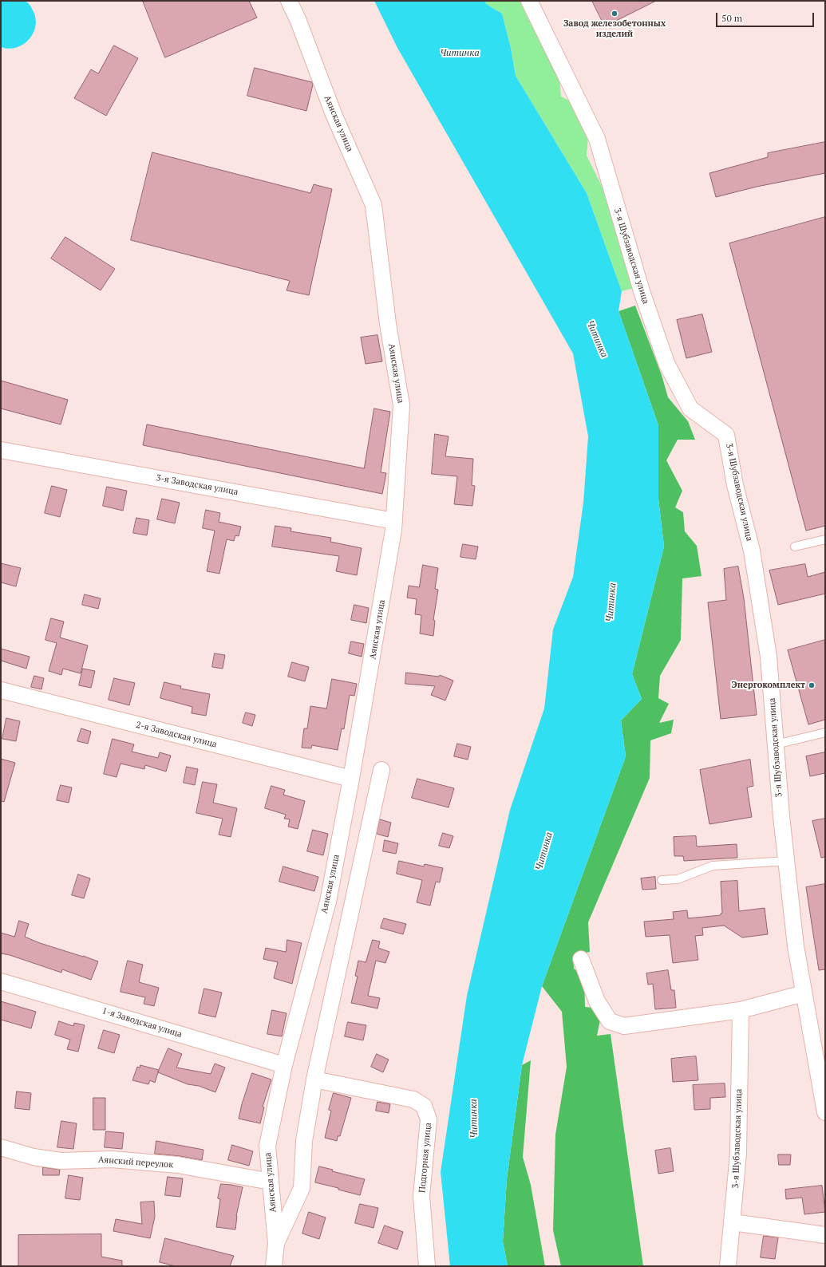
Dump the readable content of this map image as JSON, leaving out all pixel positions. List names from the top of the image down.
{
  "streets": {
    "street": [
      "Аянская улица",
      "3-я Шубзаводская улица",
      "3-я Заводская улица",
      "2-я Заводская улица",
      "1-я Заводская улица",
      "Подгорная улица",
      "Аянский переулок"
    ]
  },
  "crossings": [
    ["Аянская улица", "3-я Заводская улица"],
    ["Аянская улица", "2-я Заводская улица"],
    ["Аянская улица", "1-я Заводская улица"],
    ["Аянская улица", "Аянский переулок"]
  ],
  "water": ["Читинка"],
  "places": ["Завод железобетонных изделий", "Энергокомплект"],
  "scale_bar": "50 m"
}
